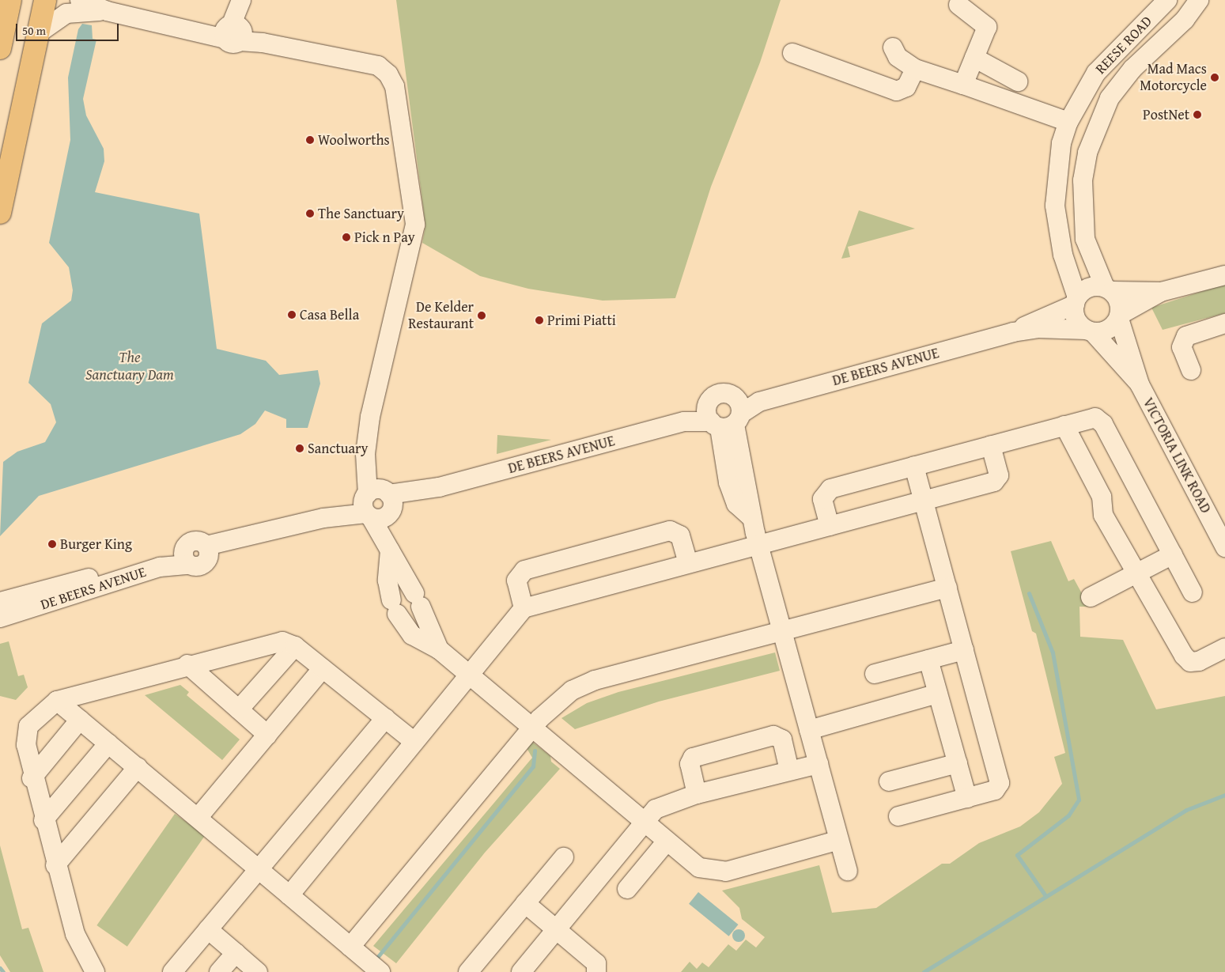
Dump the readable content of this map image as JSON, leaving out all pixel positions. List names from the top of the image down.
{
  "streets": {
    "street": ["REESE ROAD", "DE BEERS AVENUE", "VICTORIA LINK ROAD"]
  },
  "crossings": [
    ["REESE ROAD", "DE BEERS AVENUE"],
    ["REESE ROAD", "VICTORIA LINK ROAD"],
    ["DE BEERS AVENUE", "VICTORIA LINK ROAD"]
  ],
  "water": ["The Sanctuary Dam"],
  "places": [
    "Mad Macs Motorcycle",
    "PostNet",
    "Woolworths",
    "The Sanctuary",
    "Pick n Pay",
    "Casa Bella",
    "De Kelder Restaurant",
    "Primi Piatti",
    "Sanctuary",
    "Burger King"
  ],
  "scale_bar": "50 m"
}
